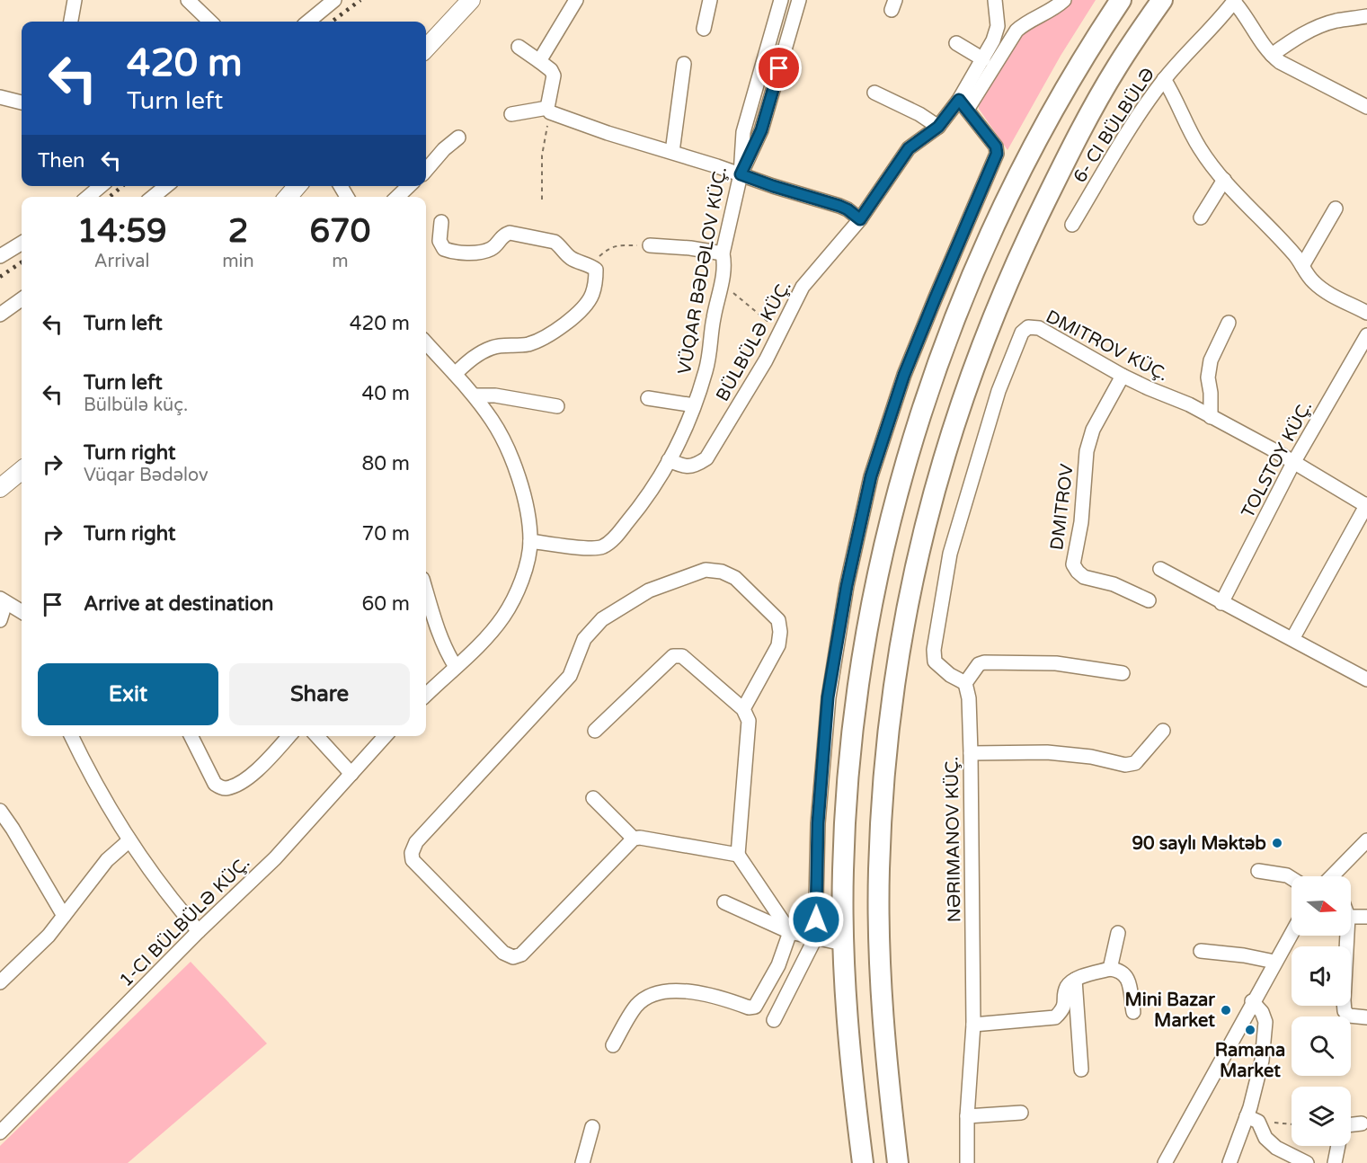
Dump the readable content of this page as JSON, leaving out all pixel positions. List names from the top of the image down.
{
  "streets": {
    "street": [
      "VÜQAR BƏDƏLOV KÜÇ.",
      "BÜLBÜLƏ KÜÇ.",
      "DMITROV KÜÇ.",
      "TOLSTOY KÜÇ.",
      "DMITROV",
      "NƏRIMANOV KÜÇ.",
      "1-CI BÜLBÜLƏ KÜÇ."
    ]
  },
  "crossings": [
    ["VÜQAR BƏDƏLOV KÜÇ.", "BÜLBÜLƏ KÜÇ."],
    ["DMITROV KÜÇ.", "TOLSTOY KÜÇ."],
    ["DMITROV KÜÇ.", "DMITROV"],
    ["DMITROV KÜÇ.", "NƏRIMANOV KÜÇ."]
  ],
  "places": ["90 saylı Məktəb", "Mini Bazar Market", "Ramana Market"],
  "north": "right",
  "page": {
    "turn": ["420 m", "Turn left"],
    "then": "Then",
    "eta": [
      "14:59",
      "Arrival",
      "2",
      "min",
      "670",
      "m"
    ],
    "list": [
      {
        "name": "Turn left",
        "value": "420 m"
      },
      {
        "name": "Turn left",
        "note": "Bülbülə küç.",
        "value": "40 m"
      },
      {
        "name": "Turn right",
        "note": "Vüqar Bədəlov",
        "value": "80 m"
      },
      {
        "name": "Turn right",
        "value": "70 m"
      },
      {
        "name": "Arrive at destination",
        "value": "60 m"
      }
    ],
    "buttons": ["Exit", "Share"]
  }
}
